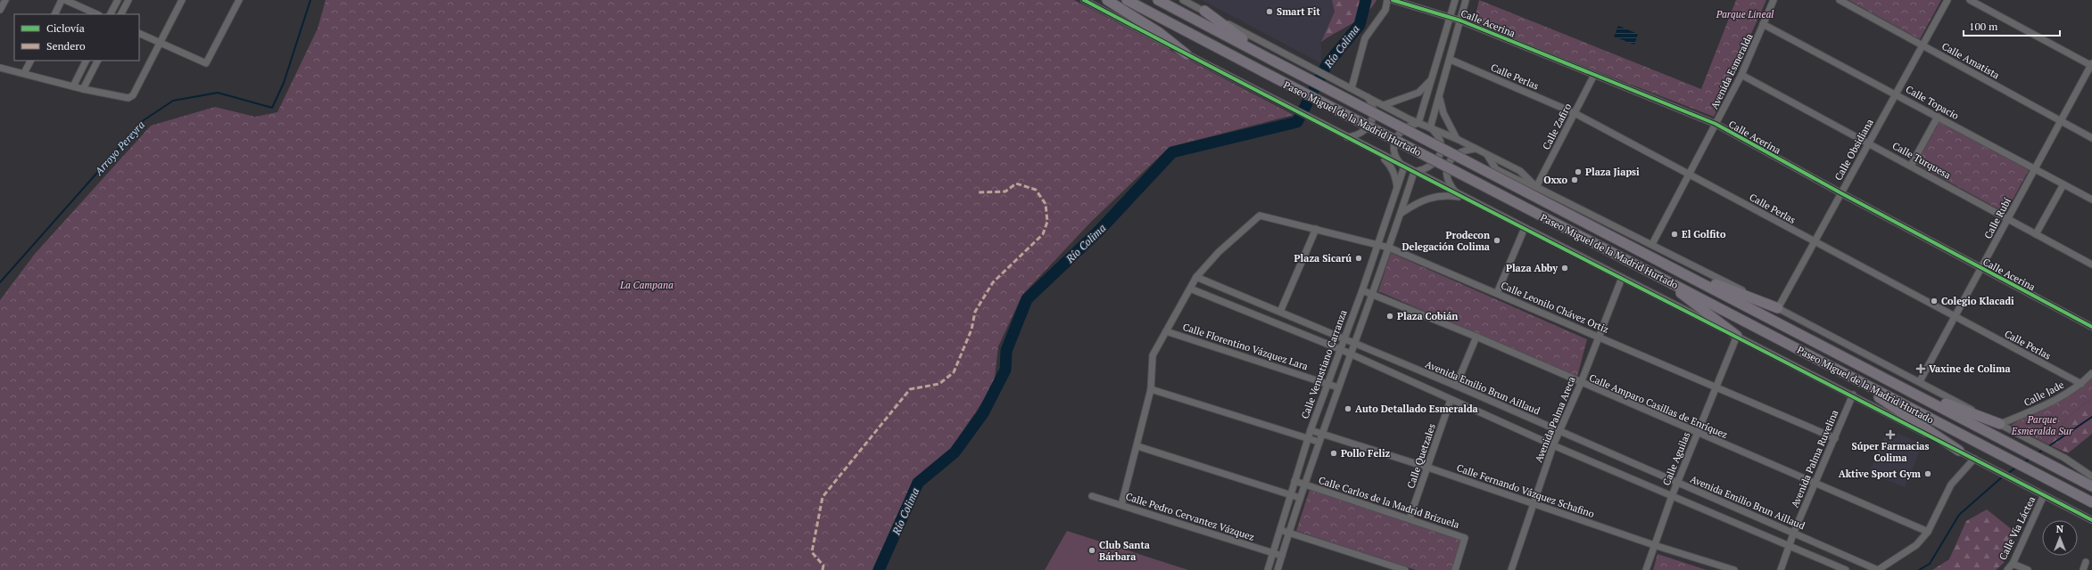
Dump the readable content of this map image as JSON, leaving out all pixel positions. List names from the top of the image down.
{
  "streets": {
    "highway": ["Paseo Miguel de la Madrid Hurtado"],
    "street": [
      "Calle Acerina",
      "Calle Amatista",
      "Avenida Esmeralda",
      "Calle Perlas",
      "Calle Topacio",
      "Calle Zafiro",
      "Calle Obsidiana",
      "Calle Turquesa",
      "Calle Rubí",
      "Calle Leonilo Chávez Ortiz",
      "Calle Florentino Vázquez Lara",
      "Calle Venustiano Carranza",
      "Avenida Emilio Brun Aillaud",
      "Calle Jade",
      "Calle Amparo Casillas de Enríquez",
      "Avenida Palma Areca",
      "Calle Quetzales",
      "Calle Aguilas",
      "Avenida Palma Ruvelina",
      "Calle Fernando Vázquez Schafino",
      "Calle Carlos de la Madrid Brizuela",
      "Calle Pedro Cervantez Vázquez",
      "Calle Vía Láctea"
    ]
  },
  "crossings": [
    ["Calle Acerina", "Avenida Esmeralda"],
    ["Calle Acerina", "Calle Zafiro"],
    ["Calle Acerina", "Calle Obsidiana"],
    ["Calle Acerina", "Calle Rubí"],
    ["Calle Amatista", "Calle Obsidiana"],
    ["Calle Amatista", "Calle Rubí"],
    ["Avenida Esmeralda", "Calle Perlas"],
    ["Avenida Esmeralda", "Calle Topacio"],
    ["Avenida Esmeralda", "Calle Turquesa"],
    ["Calle Perlas", "Calle Zafiro"],
    ["Calle Perlas", "Calle Obsidiana"],
    ["Calle Perlas", "Calle Rubí"],
    ["Calle Perlas", "Calle Jade"],
    ["Calle Topacio", "Calle Obsidiana"],
    ["Calle Topacio", "Calle Rubí"],
    ["Calle Obsidiana", "Calle Turquesa"],
    ["Calle Turquesa", "Calle Rubí"],
    ["Calle Leonilo Chávez Ortiz", "Calle Venustiano Carranza"],
    ["Calle Leonilo Chávez Ortiz", "Avenida Emilio Brun Aillaud"],
    ["Calle Leonilo Chávez Ortiz", "Avenida Palma Areca"],
    ["Calle Leonilo Chávez Ortiz", "Calle Aguilas"],
    ["Calle Leonilo Chávez Ortiz", "Avenida Palma Ruvelina"],
    ["Calle Florentino Vázquez Lara", "Calle Venustiano Carranza"],
    ["Calle Venustiano Carranza", "Avenida Emilio Brun Aillaud"],
    ["Calle Venustiano Carranza", "Calle Amparo Casillas de Enríquez"],
    ["Calle Venustiano Carranza", "Calle Fernando Vázquez Schafino"],
    ["Calle Venustiano Carranza", "Calle Carlos de la Madrid Brizuela"],
    ["Calle Venustiano Carranza", "Calle Pedro Cervantez Vázquez"],
    ["Avenida Emilio Brun Aillaud", "Avenida Palma Areca"],
    ["Avenida Emilio Brun Aillaud", "Calle Aguilas"],
    ["Avenida Emilio Brun Aillaud", "Avenida Palma Ruvelina"],
    ["Calle Amparo Casillas de Enríquez", "Avenida Palma Areca"],
    ["Calle Amparo Casillas de Enríquez", "Calle Aguilas"],
    ["Calle Amparo Casillas de Enríquez", "Avenida Palma Ruvelina"],
    ["Avenida Palma Areca", "Calle Fernando Vázquez Schafino"],
    ["Calle Quetzales", "Calle Fernando Vázquez Schafino"],
    ["Calle Quetzales", "Calle Carlos de la Madrid Brizuela"],
    ["Calle Aguilas", "Calle Fernando Vázquez Schafino"]
  ],
  "water": ["Río Colima", "Arroyo Pereyra"],
  "parks": ["Parque Lineal", "La Campana", "Parque Esmeralda Sur"],
  "places": {
    "other": [
      "Smart Fit",
      "Plaza Jiapsi",
      "Oxxo",
      "El Golfito",
      "Prodecon Delegación Colima",
      "Plaza Sicarú",
      "Plaza Abby",
      "Colegio Klacadi",
      "Plaza Cobián",
      "Auto Detallado Esmeralda",
      "Pollo Feliz",
      "Aktive Sport Gym",
      "Club Santa Bárbara"
    ],
    "health": ["Vaxine de Colima", "Súper Farmacias Colima"]
  },
  "legend": ["Ciclovía", "Sendero"],
  "scale_bar": "100 m",
  "north": "top"
}
